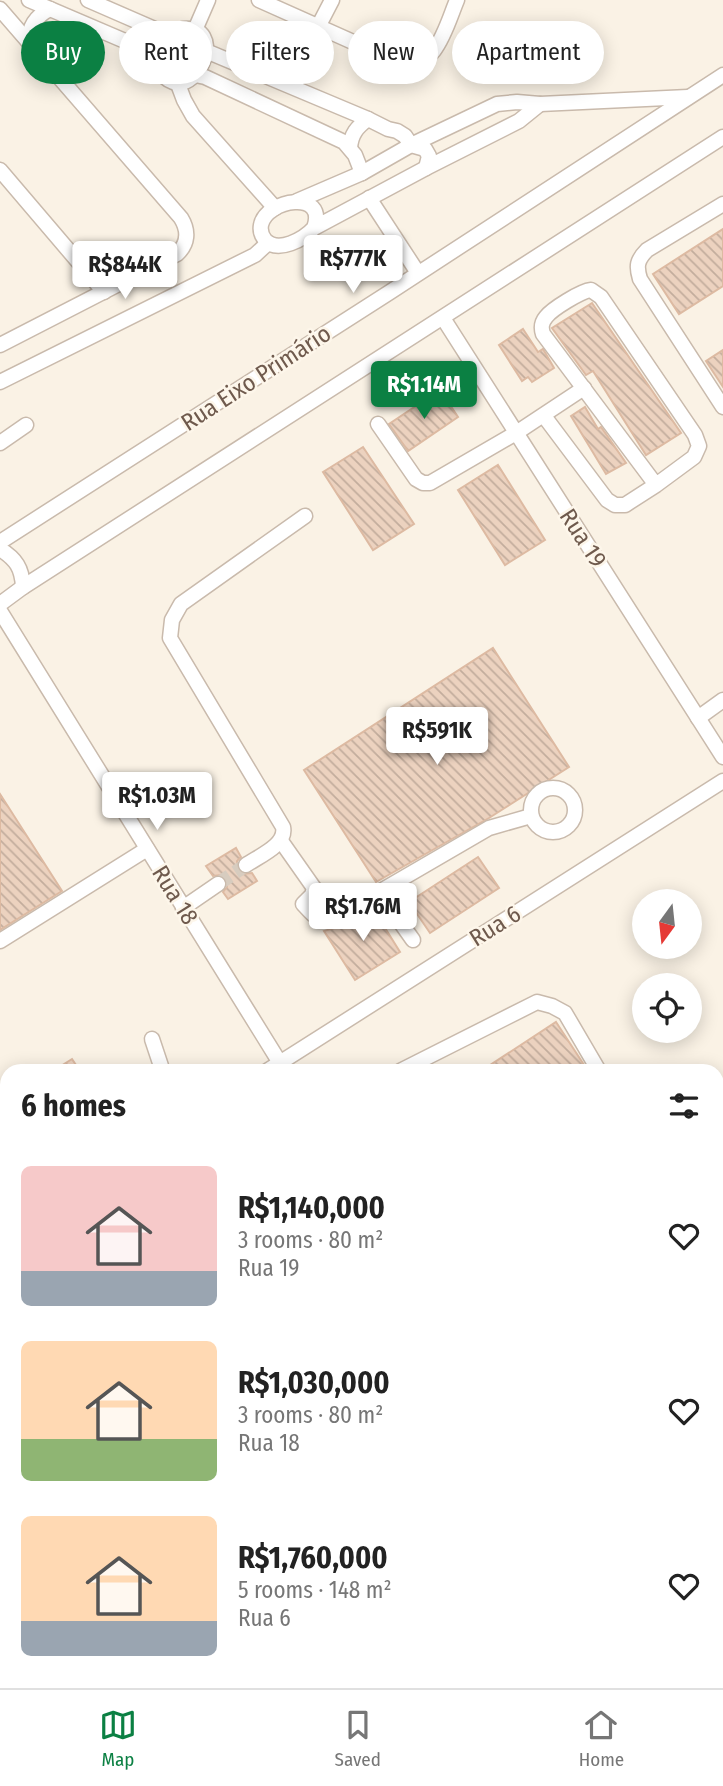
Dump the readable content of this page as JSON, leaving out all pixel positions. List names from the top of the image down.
{
  "streets": {
    "street": [
      "Rua Eixo Primário",
      "Rua 19",
      "Rua 18",
      "Rua 6"
    ]
  },
  "crossings": [
    ["Rua Eixo Primário", "Rua 19"]
  ],
  "north": "bottom",
  "page": {
    "chip": [
      "Buy",
      "Rent",
      "Filters",
      "New",
      "Apartment"
    ],
    "price": [
      "R$777K",
      "R$844K",
      "R$1.14M",
      "R$591K",
      "R$1.03M",
      "R$1.76M"
    ],
    "heading": "6 homes",
    "list": [
      {
        "name": "R$1,140,000",
        "note": "3 rooms · 80 m² · Rua 19"
      },
      {
        "name": "R$1,030,000",
        "note": "3 rooms · 80 m² · Rua 18"
      },
      {
        "name": "R$1,760,000",
        "note": "5 rooms · 148 m² · Rua 6"
      }
    ],
    "tabs": ["Map", "Saved", "Home"]
  }
}
